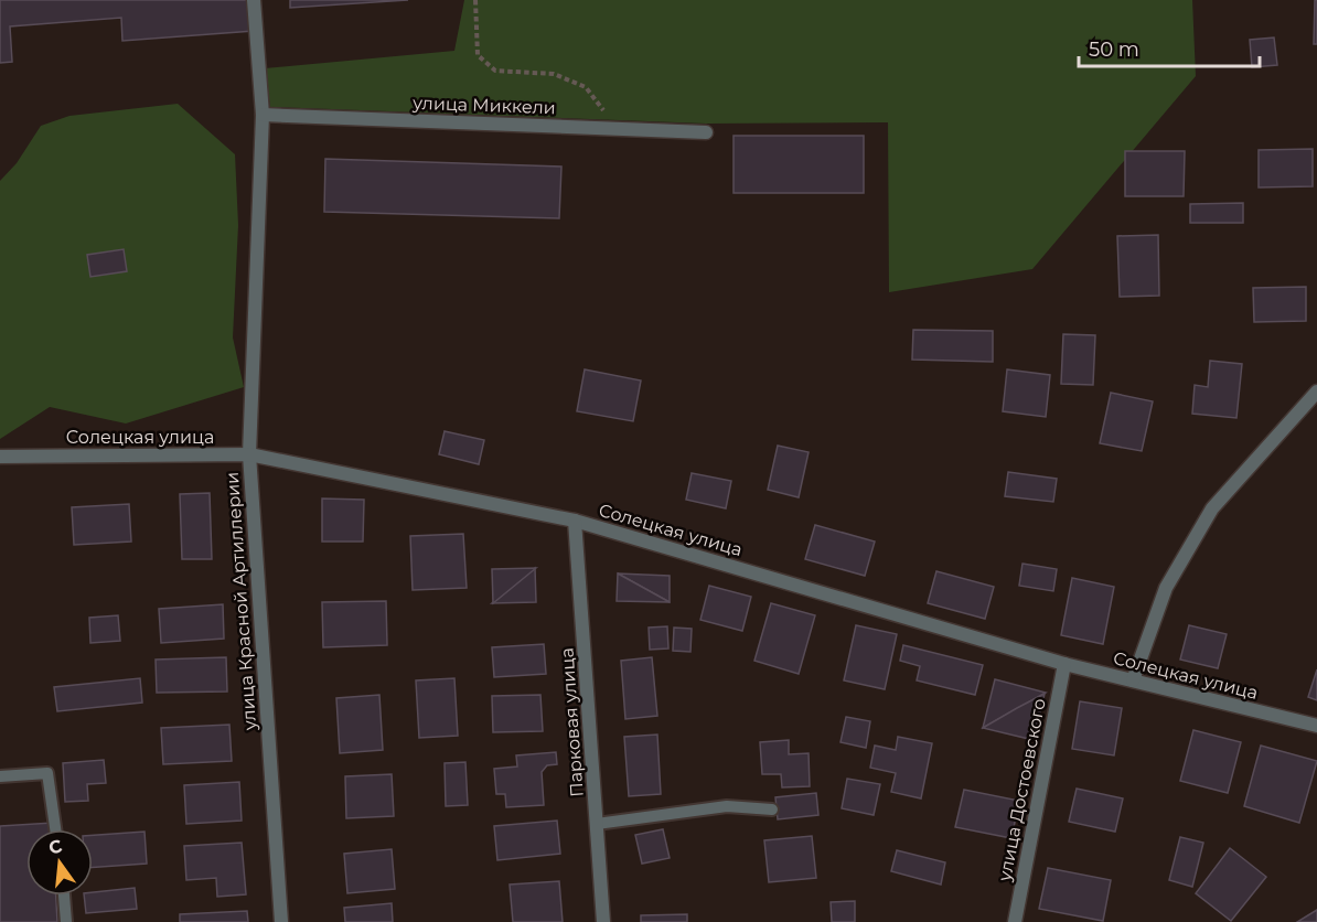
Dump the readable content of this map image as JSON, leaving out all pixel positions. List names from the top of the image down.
{
  "streets": {
    "street": [
      "улица Миккели",
      "Солецкая улица",
      "улица Красной Артиллерии",
      "Парковая улица",
      "улица Достоевского"
    ]
  },
  "crossings": [
    ["улица Миккели", "улица Красной Артиллерии"],
    ["Солецкая улица", "улица Красной Артиллерии"],
    ["Солецкая улица", "Парковая улица"],
    ["Солецкая улица", "улица Достоевского"]
  ],
  "scale_bar": "50 m",
  "north": "top"
}
